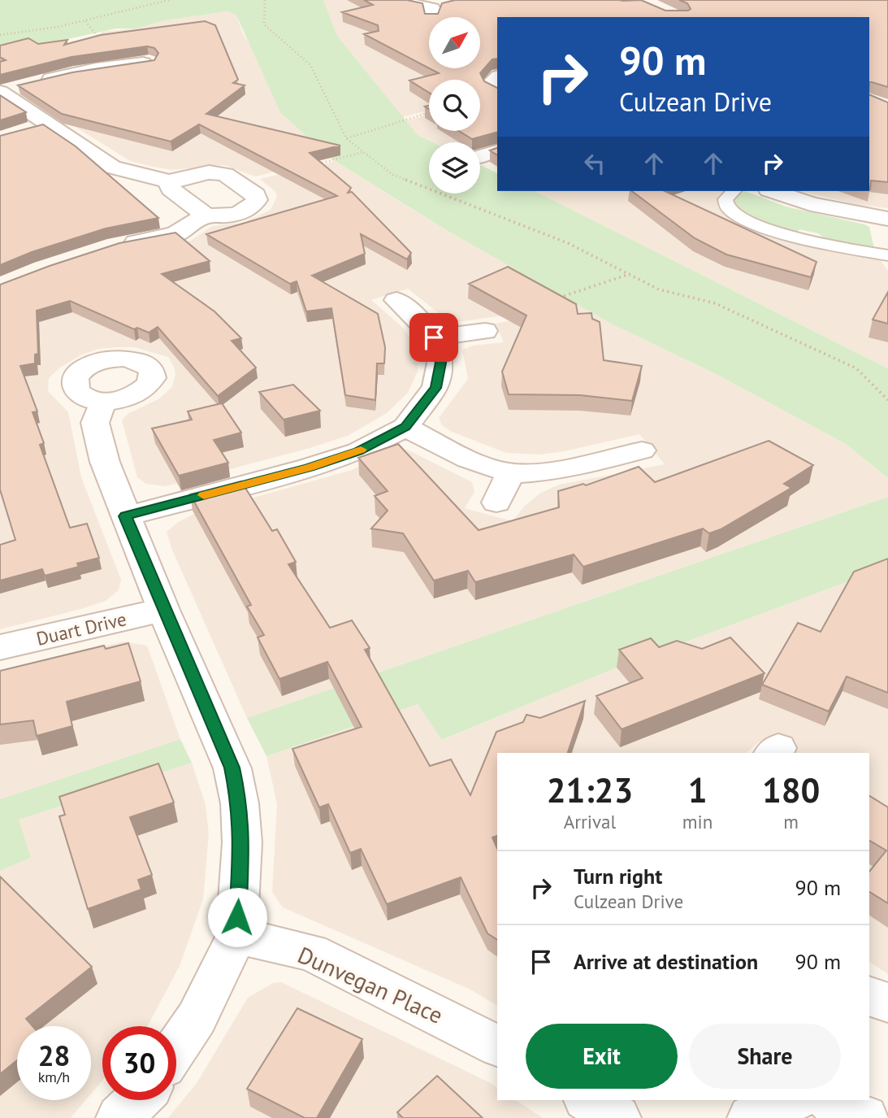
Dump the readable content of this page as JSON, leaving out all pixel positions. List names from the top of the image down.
{
  "streets": {
    "street": ["Duart Drive", "Dunvegan Place"]
  },
  "north": "top right",
  "page": {
    "turn": ["90 m", "Culzean Drive"],
    "eta": [
      "21:23",
      "Arrival",
      "1",
      "min",
      "180",
      "m"
    ],
    "list": [
      {
        "name": "Turn right",
        "note": "Culzean Drive",
        "value": "90 m"
      },
      {
        "name": "Arrive at destination",
        "value": "90 m"
      }
    ],
    "buttons": ["Exit", "Share"],
    "speed": "28 km/h",
    "limit": "30"
  }
}
